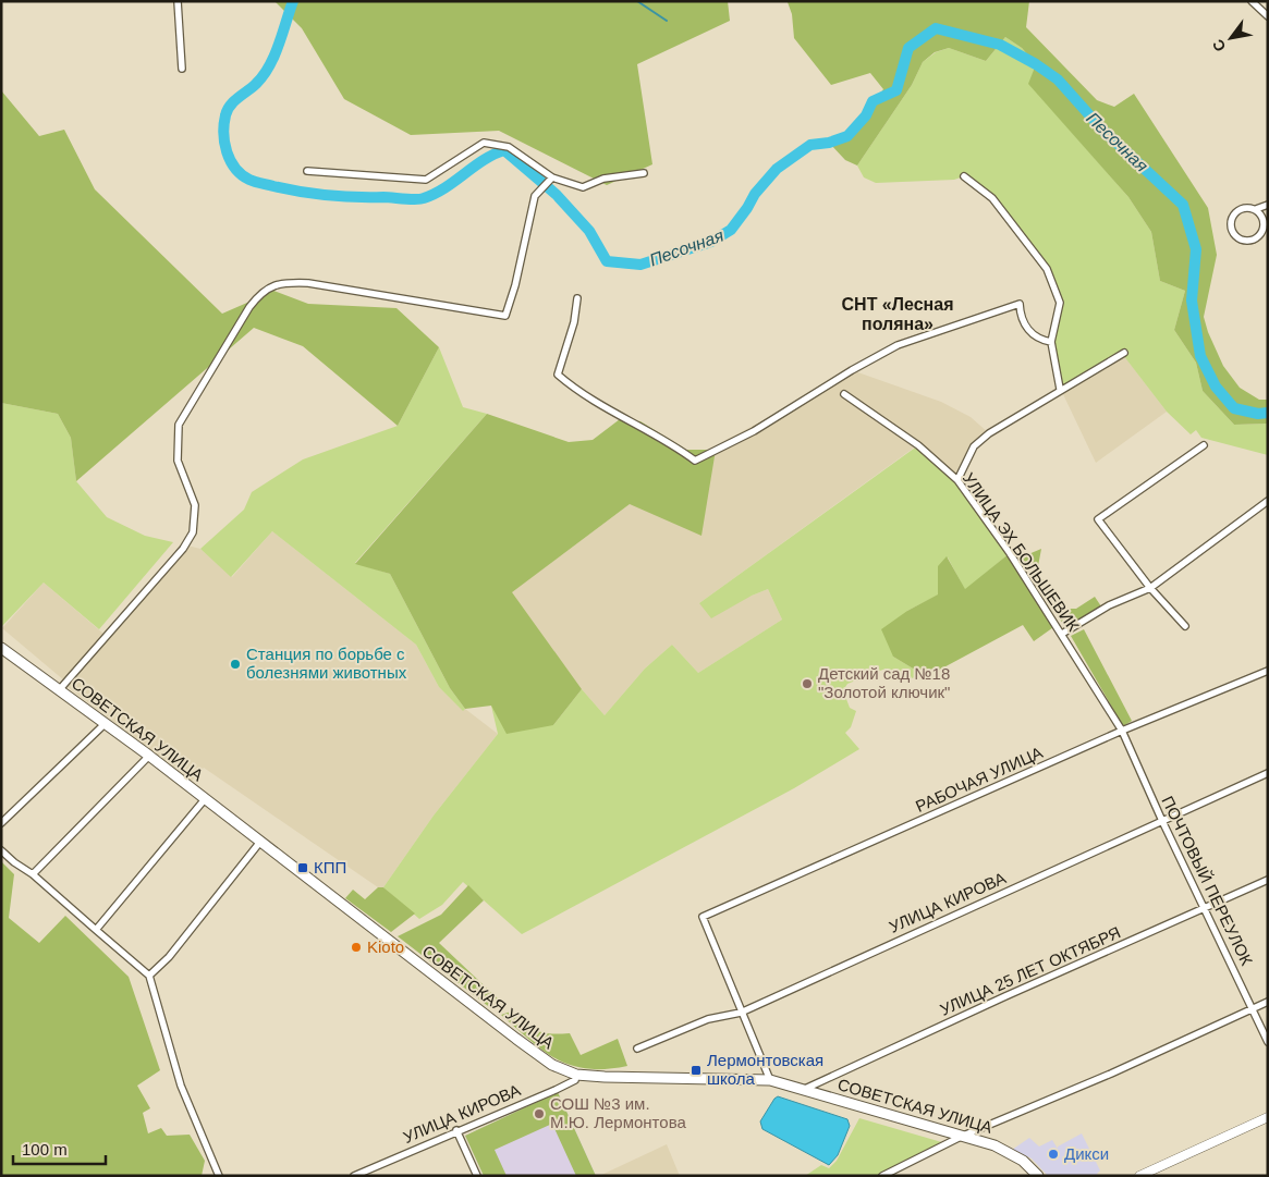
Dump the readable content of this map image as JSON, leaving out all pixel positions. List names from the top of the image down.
{
  "streets": {
    "main road": ["СОВЕТСКАЯ УЛИЦА"],
    "street": [
      "УЛИЦА ЭХ БОЛЬШЕВИК",
      "РАБОЧАЯ УЛИЦА",
      "ПОЧТОВЫЙ ПЕРЕУЛОК",
      "УЛИЦА КИРОВА",
      "УЛИЦА 25 ЛЕТ ОКТЯБРЯ"
    ]
  },
  "crossings": [
    ["УЛИЦА ЭХ БОЛЬШЕВИК", "РАБОЧАЯ УЛИЦА"],
    ["УЛИЦА ЭХ БОЛЬШЕВИК", "ПОЧТОВЫЙ ПЕРЕУЛОК"],
    ["СОВЕТСКАЯ УЛИЦА", "УЛИЦА КИРОВА"],
    ["СОВЕТСКАЯ УЛИЦА", "УЛИЦА 25 ЛЕТ ОКТЯБРЯ"],
    ["РАБОЧАЯ УЛИЦА", "ПОЧТОВЫЙ ПЕРЕУЛОК"],
    ["РАБОЧАЯ УЛИЦА", "УЛИЦА КИРОВА"],
    ["ПОЧТОВЫЙ ПЕРЕУЛОК", "УЛИЦА КИРОВА"],
    ["ПОЧТОВЫЙ ПЕРЕУЛОК", "УЛИЦА 25 ЛЕТ ОКТЯБРЯ"]
  ],
  "districts": ["СНТ «Лесная поляна»"],
  "water": ["Песочная"],
  "places": {
    "other": [
      "Станция по борьбе с болезнями животных",
      "Детский сад №18 \"Золотой ключик\"",
      "Kioto",
      "СОШ №3 им. М.Ю. Лермонтова",
      "Дикси"
    ],
    "transit": ["КПП", "Лермонтовская школа"]
  },
  "scale_bar": "100 m",
  "north": "bottom left"
}
